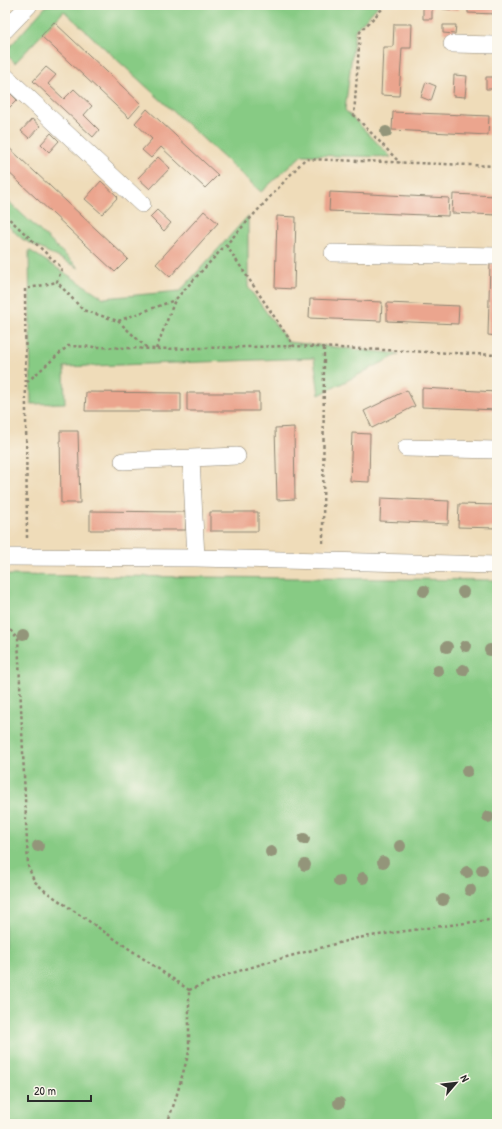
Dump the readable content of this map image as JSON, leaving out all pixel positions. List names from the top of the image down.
{
  "scale_bar": "20 m",
  "north": "top right"
}
